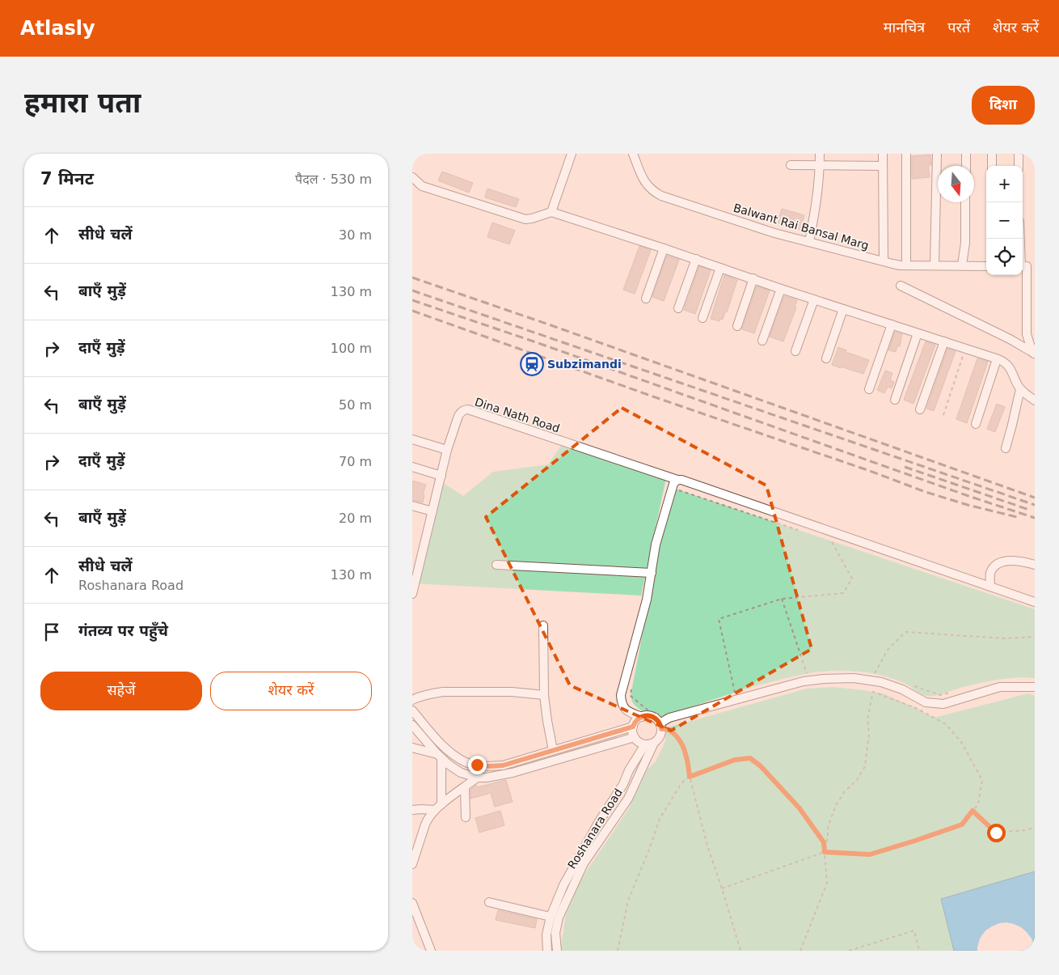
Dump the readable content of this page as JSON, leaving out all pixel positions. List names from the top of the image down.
{
  "streets": {
    "street": ["Balwant Rai Bansal Marg", "Dina Nath Road", "Roshanara Road"]
  },
  "places": {
    "station": ["Subzimandi"]
  },
  "north": "bottom",
  "page": {
    "header": "Atlasly",
    "nav": ["मानचित्र", "परतें", "शेयर करें"],
    "buttons": [
      "दिशा",
      ["सहेजें", "शेयर करें"]
    ],
    "title": "हमारा पता",
    "heading": ["7 मिनट", "पैदल · 530 m"],
    "map_buttons": ["+", "−"],
    "list": [
      ["सीधे चलें", "30 m"],
      ["बाएँ मुड़ें", "130 m"],
      ["दाएँ मुड़ें", "100 m"],
      ["बाएँ मुड़ें", "50 m"],
      ["दाएँ मुड़ें", "70 m"],
      ["बाएँ मुड़ें", "20 m"],
      ["सीधे चलें", "Roshanara Road", "130 m"],
      "गंतव्य पर पहुँचे"
    ]
  }
}
